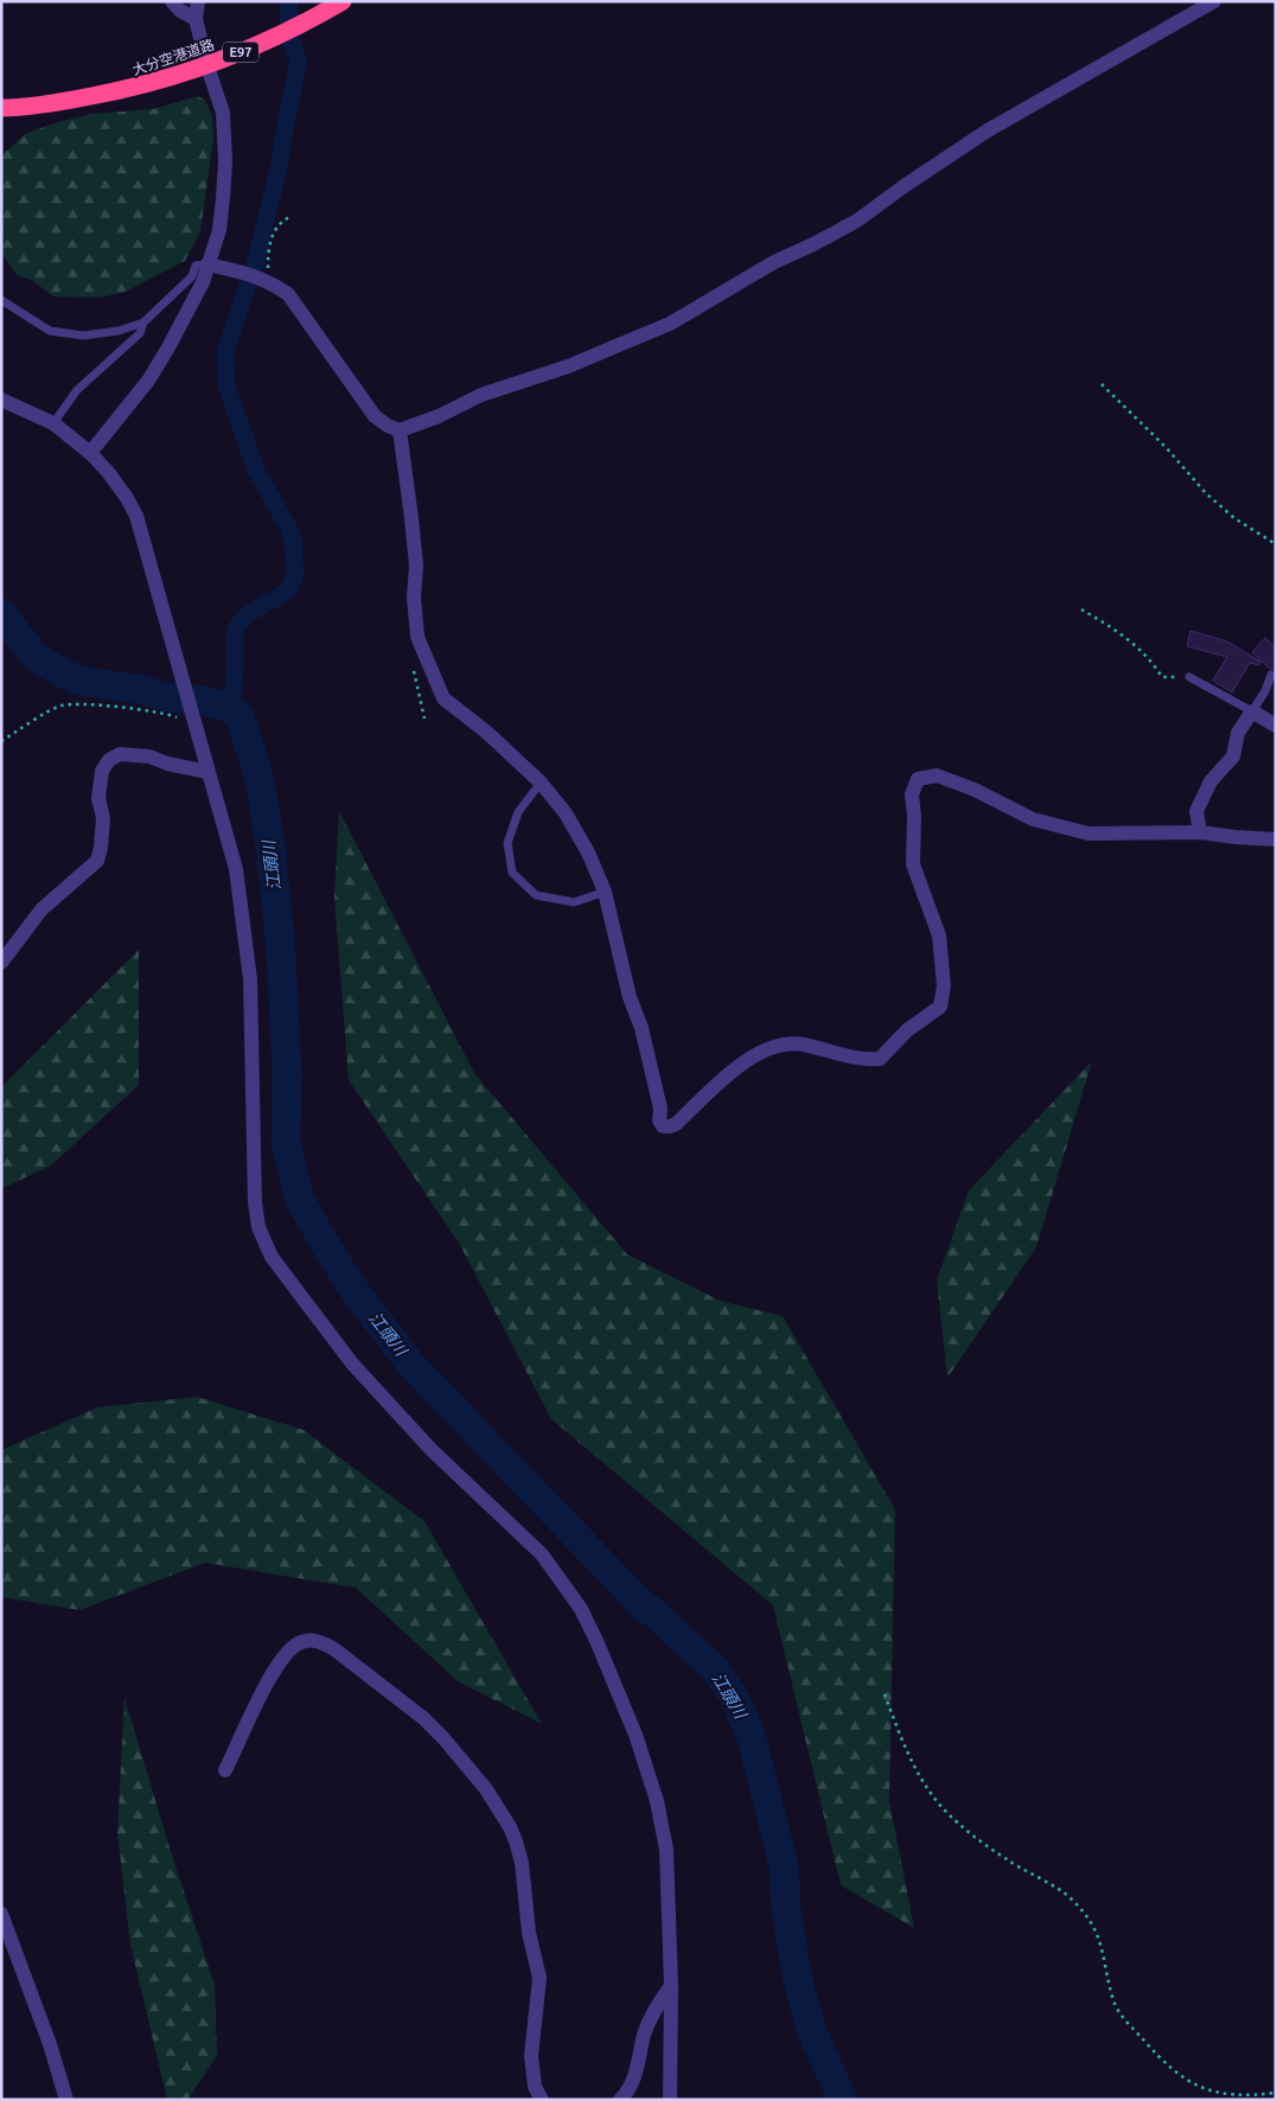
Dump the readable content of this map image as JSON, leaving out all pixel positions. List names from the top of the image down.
{
  "streets": {
    "highway": ["E97", "大分空港道路"]
  },
  "water": ["江頭川"]
}
